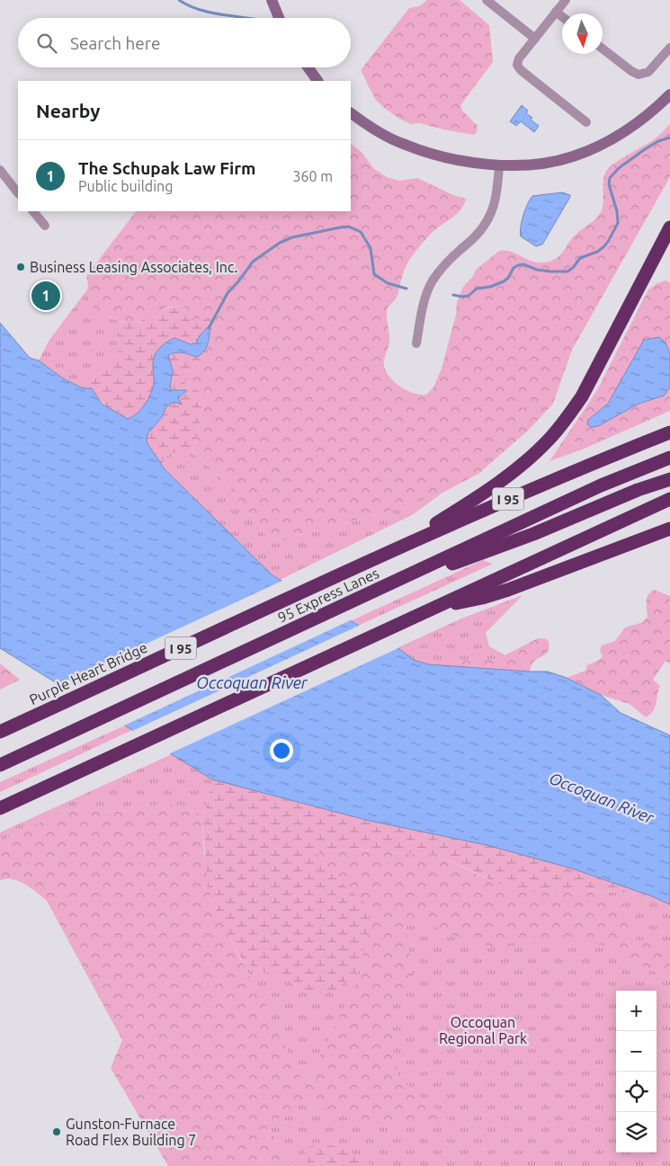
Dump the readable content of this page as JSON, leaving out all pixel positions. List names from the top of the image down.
{
  "streets": {
    "highway": ["I 95", "95 Express Lanes", "Purple Heart Bridge"]
  },
  "crossings": [
    ["I 95", "Purple Heart Bridge"]
  ],
  "water": ["Occoquan River"],
  "parks": ["Occoquan Regional Park"],
  "places": ["Business Leasing Associates, Inc.", "Gunston-Furnace Road Flex Building 7"],
  "north": "bottom",
  "page": {
    "search": "Search here",
    "heading": "Nearby",
    "list": [
      {
        "mark": "1",
        "name": "The Schupak Law Firm",
        "note": "Public building",
        "value": "360 m"
      }
    ],
    "pins": "1",
    "map_buttons": ["+", "−"]
  }
}
